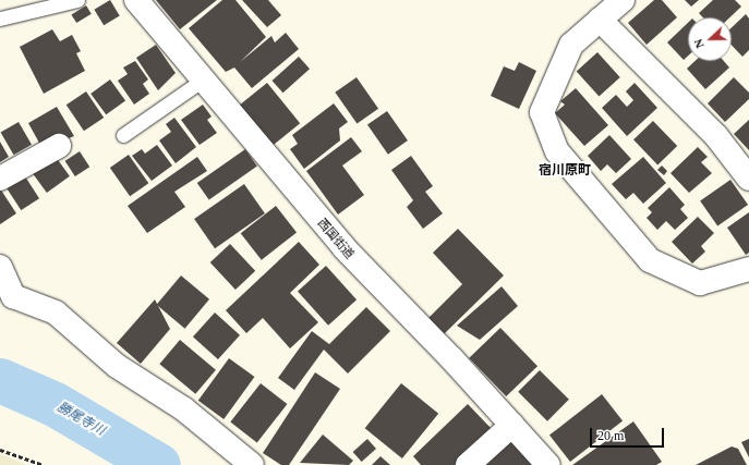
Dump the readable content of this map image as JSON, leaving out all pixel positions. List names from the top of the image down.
{
  "streets": {
    "street": ["西国街道"]
  },
  "districts": ["宿川原町"],
  "water": ["勝尾寺川"],
  "scale_bar": "20 m",
  "north": "left"
}
